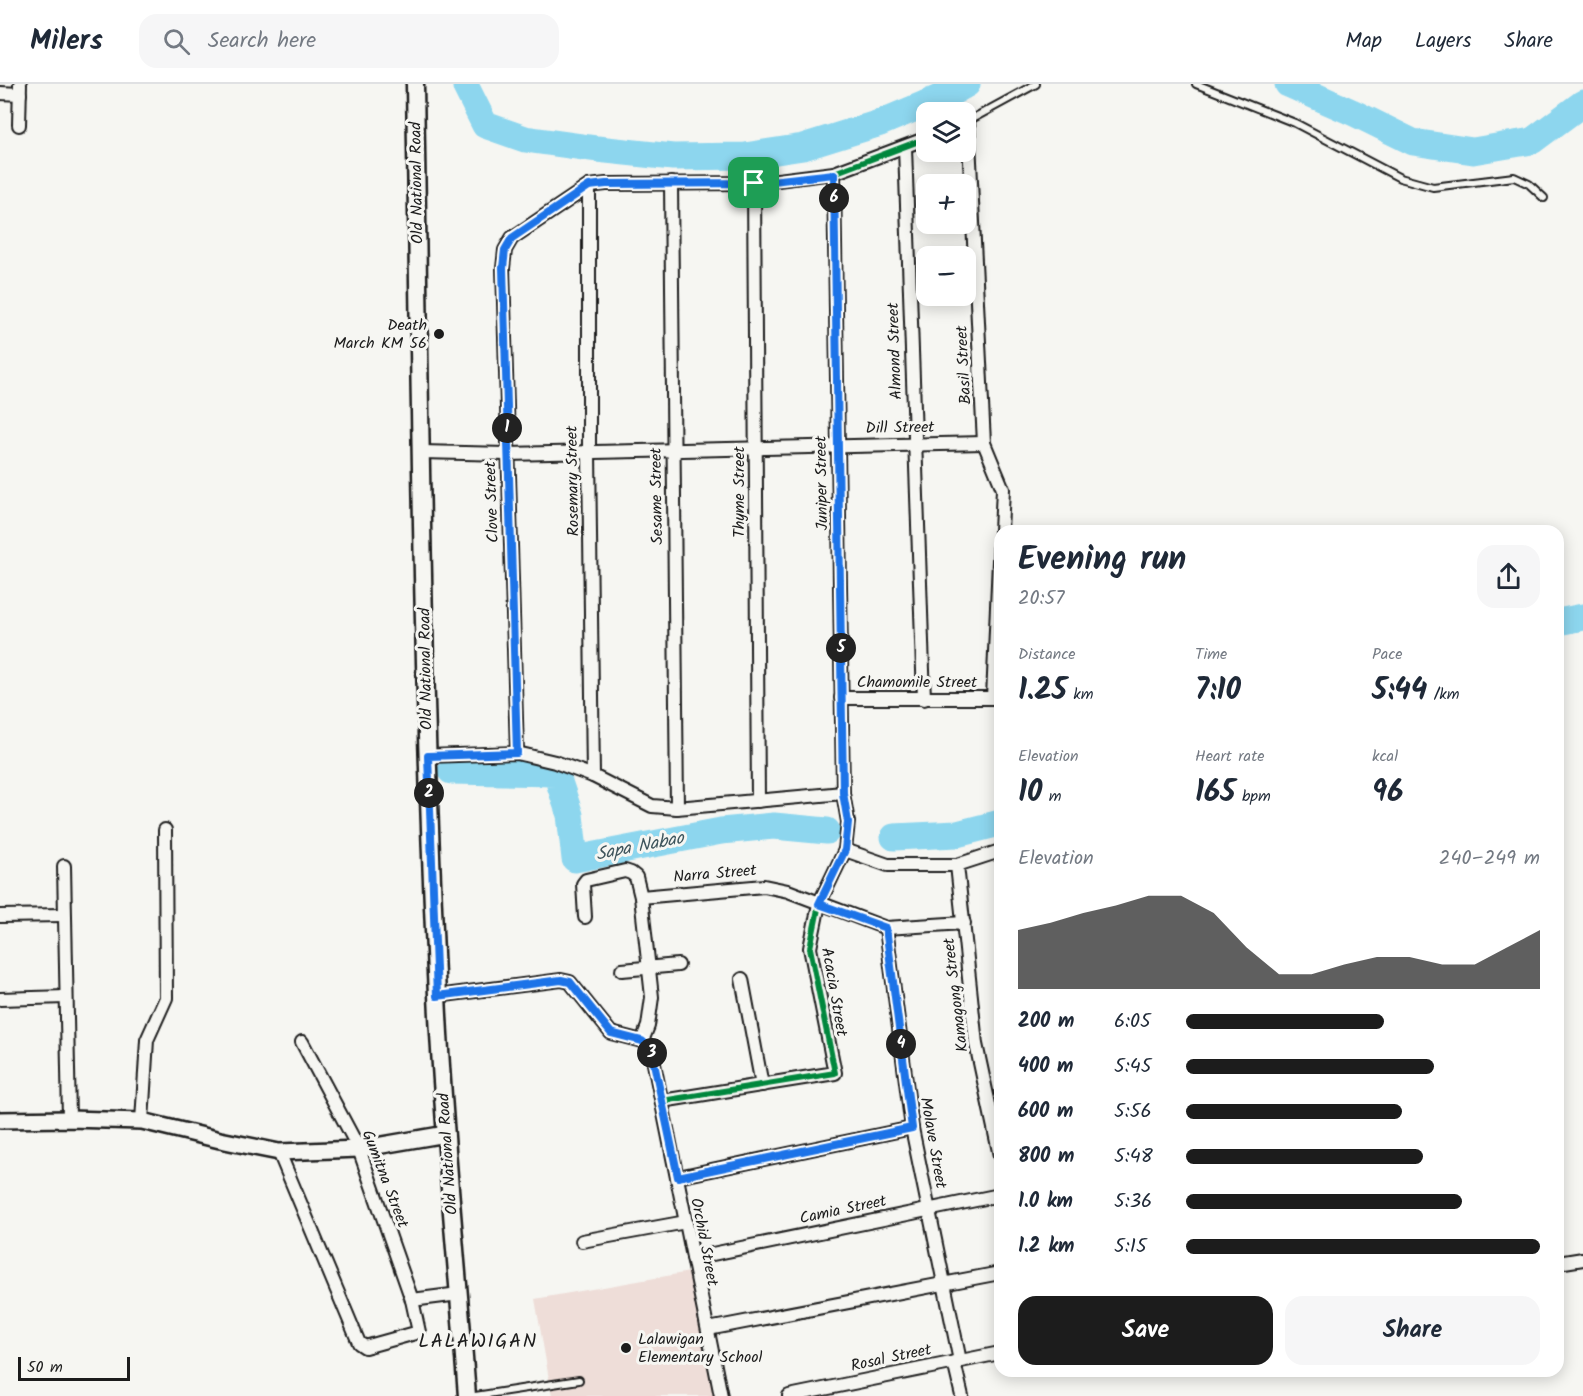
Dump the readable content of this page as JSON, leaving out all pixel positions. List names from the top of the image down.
{
  "streets": {
    "main road": ["Old National Road"],
    "street": [
      "Almond Street",
      "Basil Street",
      "Dill Street",
      "Rosemary Street",
      "Juniper Street",
      "Thyme Street",
      "Sesame Street",
      "Clove Street",
      "Chamomile Street",
      "Narra Street",
      "Acacia Street",
      "Kamagong Street",
      "Molave Street",
      "Gumitna Street",
      "Camia Street",
      "Orchid Street",
      "Rosal Street"
    ]
  },
  "crossings": [
    ["Old National Road", "Dill Street"],
    ["Almond Street", "Dill Street"],
    ["Almond Street", "Chamomile Street"],
    ["Basil Street", "Dill Street"],
    ["Dill Street", "Rosemary Street"],
    ["Dill Street", "Juniper Street"],
    ["Dill Street", "Thyme Street"],
    ["Dill Street", "Sesame Street"],
    ["Dill Street", "Clove Street"],
    ["Rosemary Street", "Clove Street"],
    ["Juniper Street", "Chamomile Street"],
    ["Juniper Street", "Acacia Street"],
    ["Narra Street", "Acacia Street"],
    ["Narra Street", "Kamagong Street"],
    ["Narra Street", "Molave Street"],
    ["Molave Street", "Camia Street"],
    ["Molave Street", "Rosal Street"],
    ["Camia Street", "Orchid Street"]
  ],
  "districts": ["LALAWIGAN"],
  "water": ["Sapa Nabao"],
  "places": ["Death March KM 56", "Lalawigan Elementary School"],
  "scale_bar": "50 m",
  "page": {
    "header": "Milers",
    "search": "Search here",
    "nav": ["Map", "Layers", "Share"],
    "map_buttons": ["+", "−"],
    "pins": [
      "6",
      "1",
      "5",
      "2",
      "4",
      "3"
    ],
    "heading": ["Evening run", "20:57"],
    "stats": [
      ["Distance", "1.25 km"],
      ["Time", "7:10"],
      ["Pace", "5:44 /km"],
      ["Elevation", "10 m"],
      ["Heart rate", "165 bpm"],
      ["kcal", "96"]
    ],
    "chart": ["Elevation", "240–249 m"],
    "list": [
      {
        "name": "200 m",
        "note": "6:05"
      },
      {
        "name": "400 m",
        "note": "5:45"
      },
      {
        "name": "600 m",
        "note": "5:56"
      },
      {
        "name": "800 m",
        "note": "5:48"
      },
      {
        "name": "1.0 km",
        "note": "5:36"
      },
      {
        "name": "1.2 km",
        "note": "5:15"
      }
    ],
    "buttons": ["Save", "Share"],
    "scale": "50 m"
  }
}
